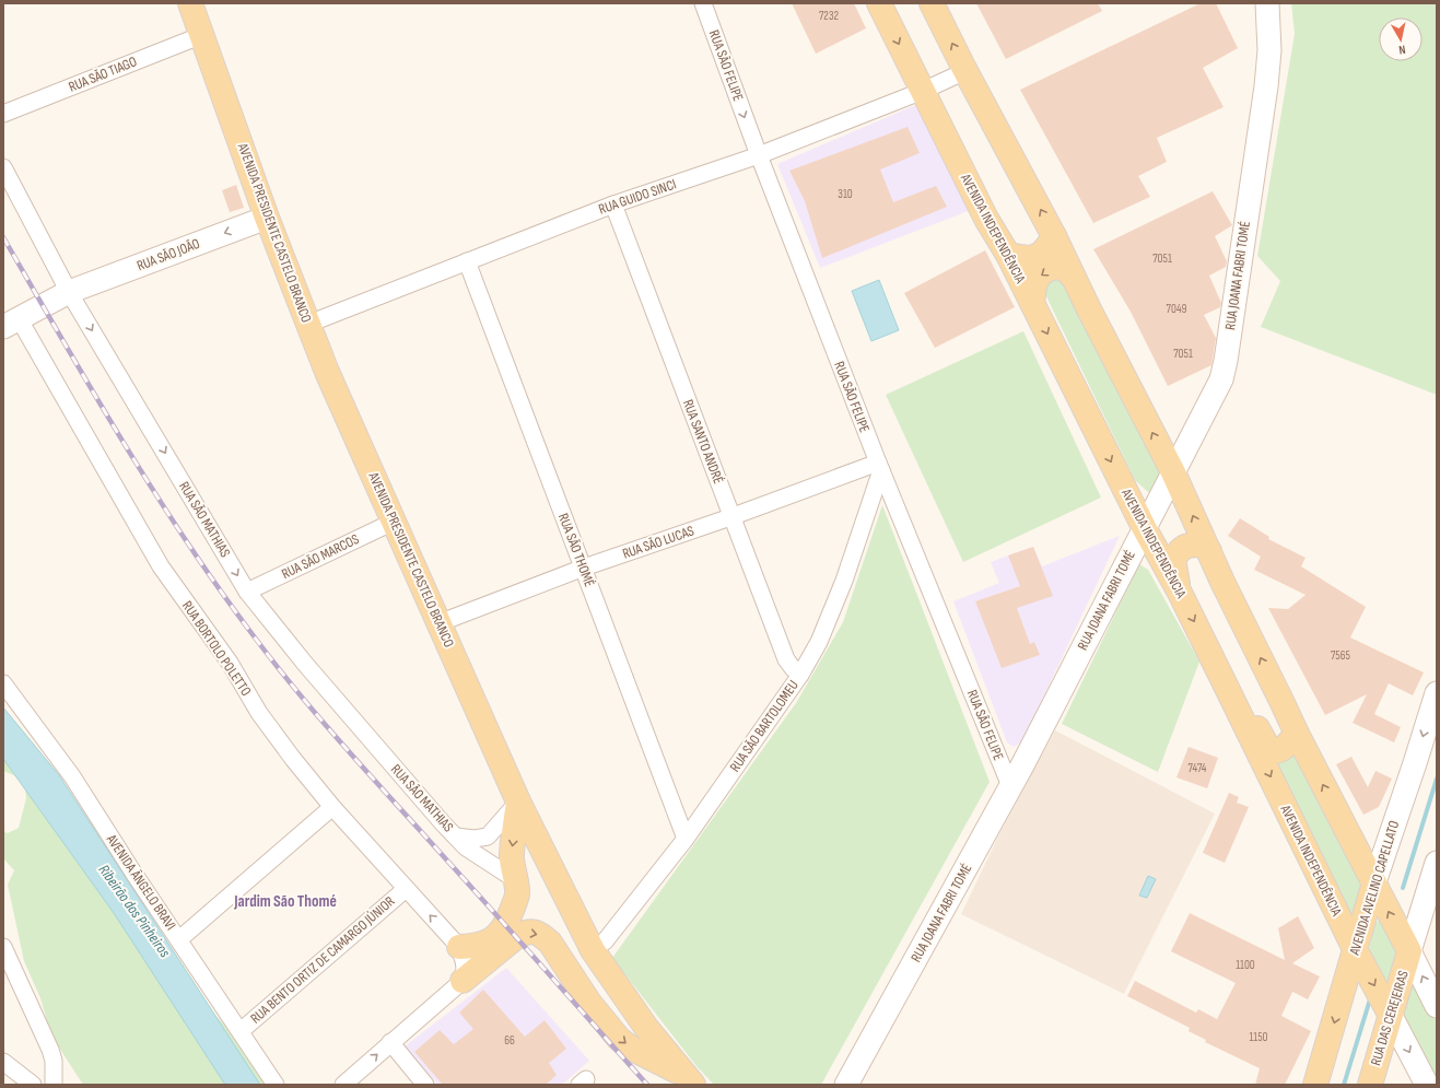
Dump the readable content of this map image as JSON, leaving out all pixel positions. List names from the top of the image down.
{
  "streets": {
    "main road": [
      "AVENIDA INDEPENDÊNCIA",
      "AVENIDA PRESIDENTE CASTELO BRANCO",
      "AVENIDA AVELINO CAPELLATO",
      "RUA DAS CEREJEIRAS"
    ],
    "street": [
      "RUA SÃO FELIPE",
      "RUA SÃO TIAGO",
      "RUA GUIDO SINCI",
      "RUA SÃO JOÃO",
      "RUA JOANA FABRI TOMÉ",
      "RUA SANTO ANDRÉ",
      "RUA SÃO MATHIAS",
      "RUA SÃO LUCAS",
      "RUA SÃO THOMÉ",
      "RUA SÃO MARCOS",
      "RUA BORTOLO POLETTO",
      "RUA SÃO BARTOLOMEU",
      "AVENIDA ÂNGELO BRAVI",
      "RUA BENTO ORTIZ DE CAMARGO JÚNIOR"
    ]
  },
  "crossings": [
    ["RUA SÃO FELIPE", "RUA GUIDO SINCI"],
    ["RUA SÃO FELIPE", "RUA JOANA FABRI TOMÉ"],
    ["RUA SÃO FELIPE", "RUA SÃO LUCAS"],
    ["RUA SÃO FELIPE", "RUA SÃO BARTOLOMEU"],
    ["RUA SÃO TIAGO", "AVENIDA PRESIDENTE CASTELO BRANCO"],
    ["RUA GUIDO SINCI", "AVENIDA INDEPENDÊNCIA"],
    ["RUA GUIDO SINCI", "AVENIDA PRESIDENTE CASTELO BRANCO"],
    ["RUA GUIDO SINCI", "RUA SANTO ANDRÉ"],
    ["RUA GUIDO SINCI", "RUA SÃO THOMÉ"],
    ["AVENIDA INDEPENDÊNCIA", "RUA JOANA FABRI TOMÉ"],
    ["AVENIDA INDEPENDÊNCIA", "AVENIDA AVELINO CAPELLATO"],
    ["AVENIDA INDEPENDÊNCIA", "RUA DAS CEREJEIRAS"],
    ["AVENIDA PRESIDENTE CASTELO BRANCO", "RUA SÃO JOÃO"],
    ["AVENIDA PRESIDENTE CASTELO BRANCO", "RUA SÃO MATHIAS"],
    ["AVENIDA PRESIDENTE CASTELO BRANCO", "RUA SÃO LUCAS"],
    ["AVENIDA PRESIDENTE CASTELO BRANCO", "RUA SÃO MARCOS"],
    ["AVENIDA PRESIDENTE CASTELO BRANCO", "RUA SÃO BARTOLOMEU"],
    ["RUA SÃO JOÃO", "RUA SÃO MATHIAS"],
    ["RUA SÃO JOÃO", "RUA BORTOLO POLETTO"],
    ["RUA SANTO ANDRÉ", "RUA SÃO LUCAS"],
    ["RUA SANTO ANDRÉ", "RUA SÃO BARTOLOMEU"],
    ["RUA SÃO MATHIAS", "RUA SÃO MARCOS"],
    ["RUA SÃO LUCAS", "RUA SÃO THOMÉ"],
    ["RUA SÃO LUCAS", "RUA SÃO BARTOLOMEU"],
    ["RUA SÃO THOMÉ", "RUA SÃO BARTOLOMEU"],
    ["RUA BORTOLO POLETTO", "RUA BENTO ORTIZ DE CAMARGO JÚNIOR"],
    ["AVENIDA ÂNGELO BRAVI", "RUA BENTO ORTIZ DE CAMARGO JÚNIOR"]
  ],
  "one_way": ["RUA SÃO JOÃO", "RUA SÃO MATHIAS", "AVENIDA AVELINO CAPELLATO"],
  "districts": ["Jardim São Thomé"],
  "water": ["Ribeirão dos Pinheiros"],
  "house_numbers": [
    "7232",
    "310",
    "7051",
    "7049",
    "7051",
    "7565",
    "7474",
    "1100",
    "1150",
    "66"
  ],
  "north": "bottom"
}
